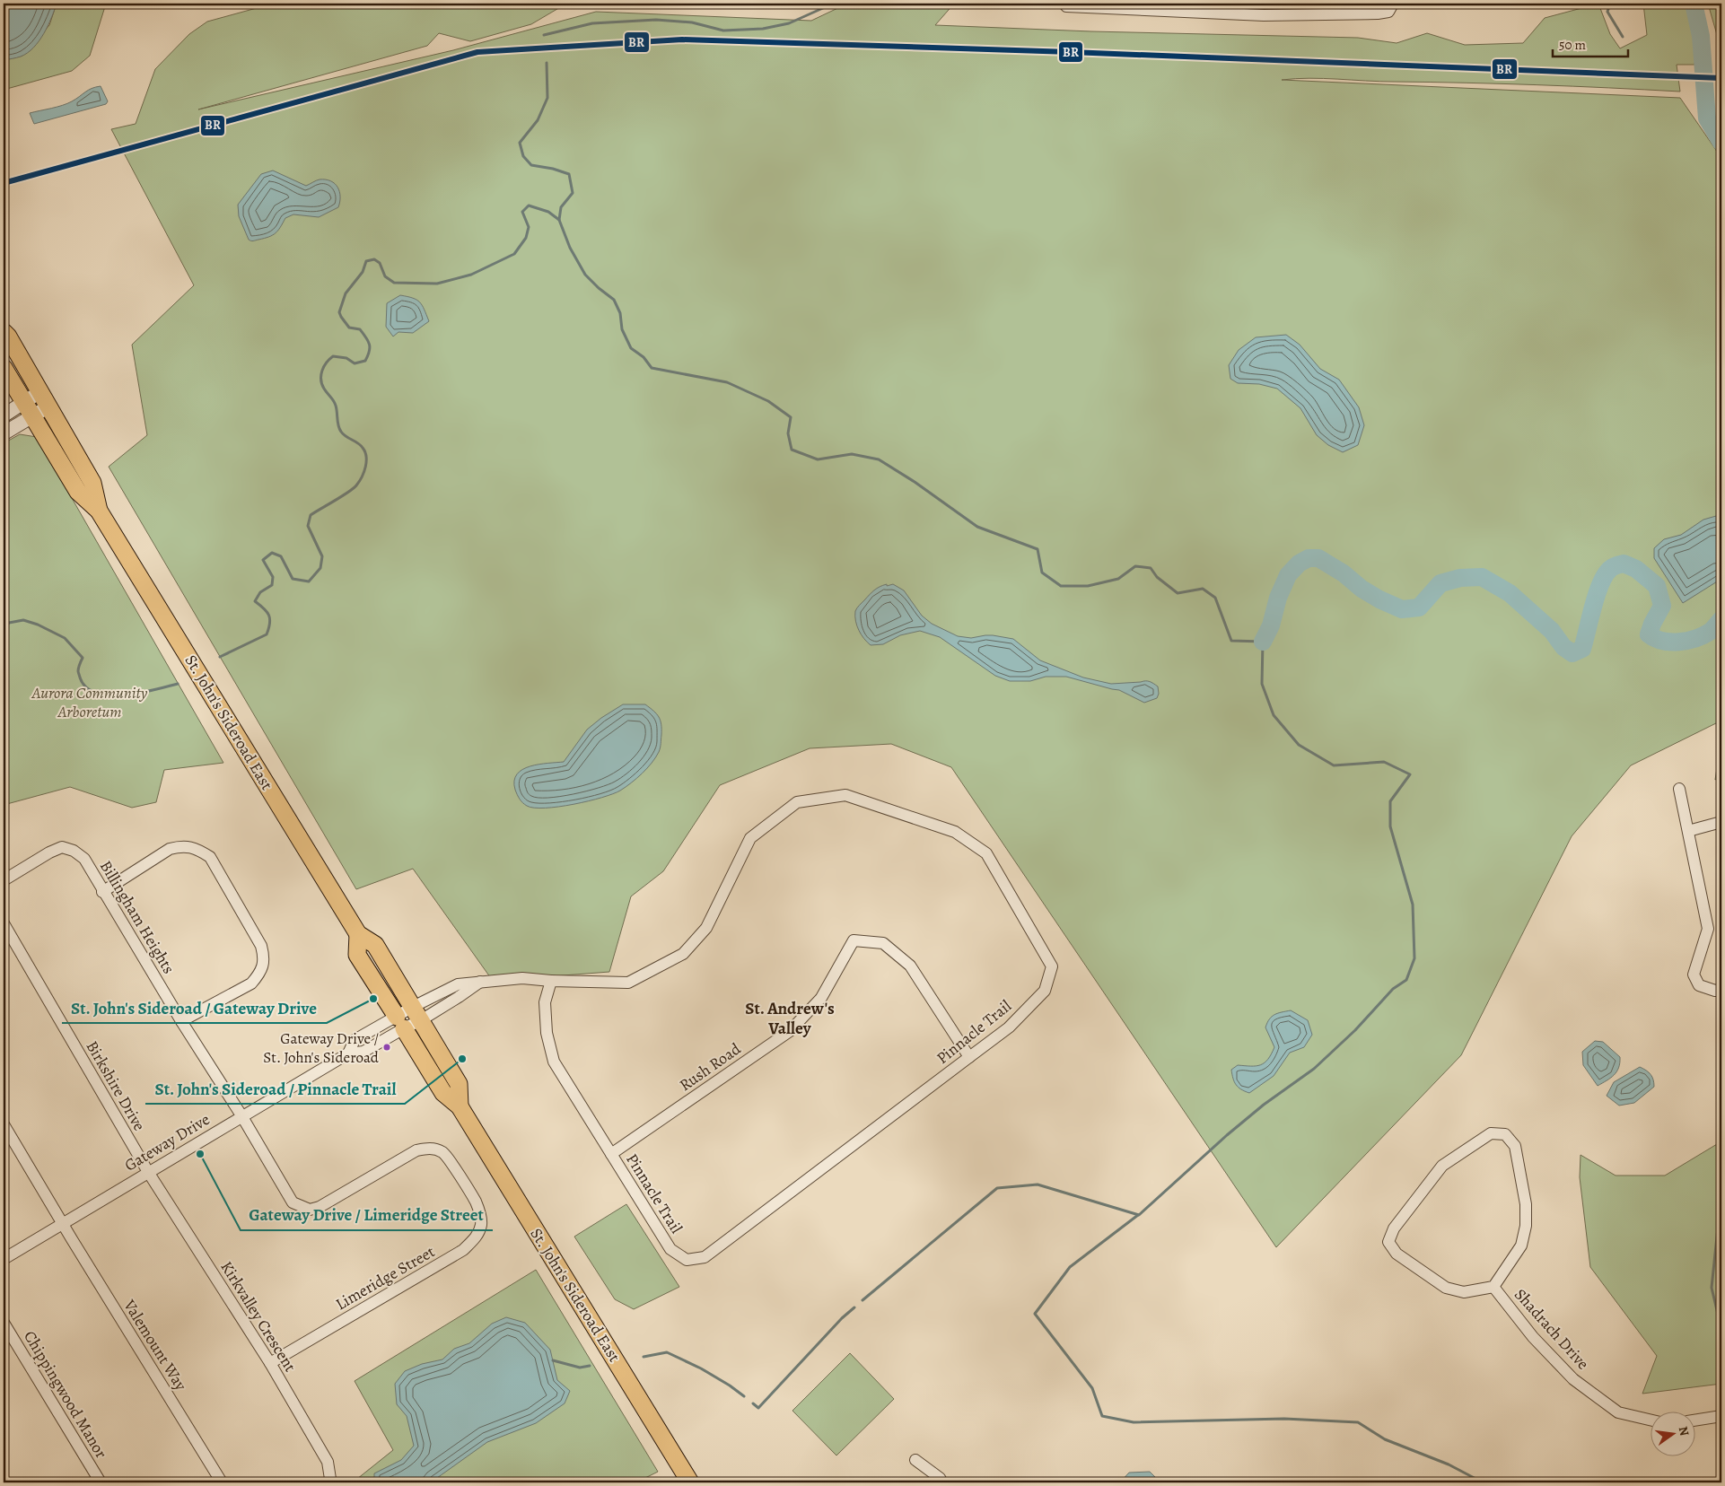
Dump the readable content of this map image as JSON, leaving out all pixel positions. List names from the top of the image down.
{
  "streets": {
    "main road": ["St. John's Sideroad East"],
    "street": [
      "Billingham Heights",
      "Pinnacle Trail",
      "Rush Road",
      "Birkshire Drive",
      "Gateway Drive",
      "Limeridge Street",
      "Kirkvalley Crescent",
      "Shadrach Drive",
      "Valemount Way",
      "Chippingwood Manor"
    ]
  },
  "crossings": [
    ["St. John's Sideroad East", "Pinnacle Trail"],
    ["St. John's Sideroad East", "Gateway Drive"],
    ["Billingham Heights", "Gateway Drive"],
    ["Billingham Heights", "Limeridge Street"],
    ["Pinnacle Trail", "Rush Road"],
    ["Pinnacle Trail", "Gateway Drive"],
    ["Birkshire Drive", "Gateway Drive"],
    ["Birkshire Drive", "Kirkvalley Crescent"],
    ["Gateway Drive", "Limeridge Street"],
    ["Gateway Drive", "Kirkvalley Crescent"],
    ["Gateway Drive", "Valemount Way"],
    ["Limeridge Street", "Kirkvalley Crescent"]
  ],
  "districts": ["St. Andrew's Valley"],
  "parks": ["Aurora Community Arboretum"],
  "places": [
    "St. John's Sideroad / Gateway Drive",
    "Gateway Drive / St. John's Sideroad",
    "St. John's Sideroad / Pinnacle Trail",
    "Gateway Drive / Limeridge Street"
  ],
  "lines": ["transit line BR"],
  "scale_bar": "50 m",
  "north": "right"
}
